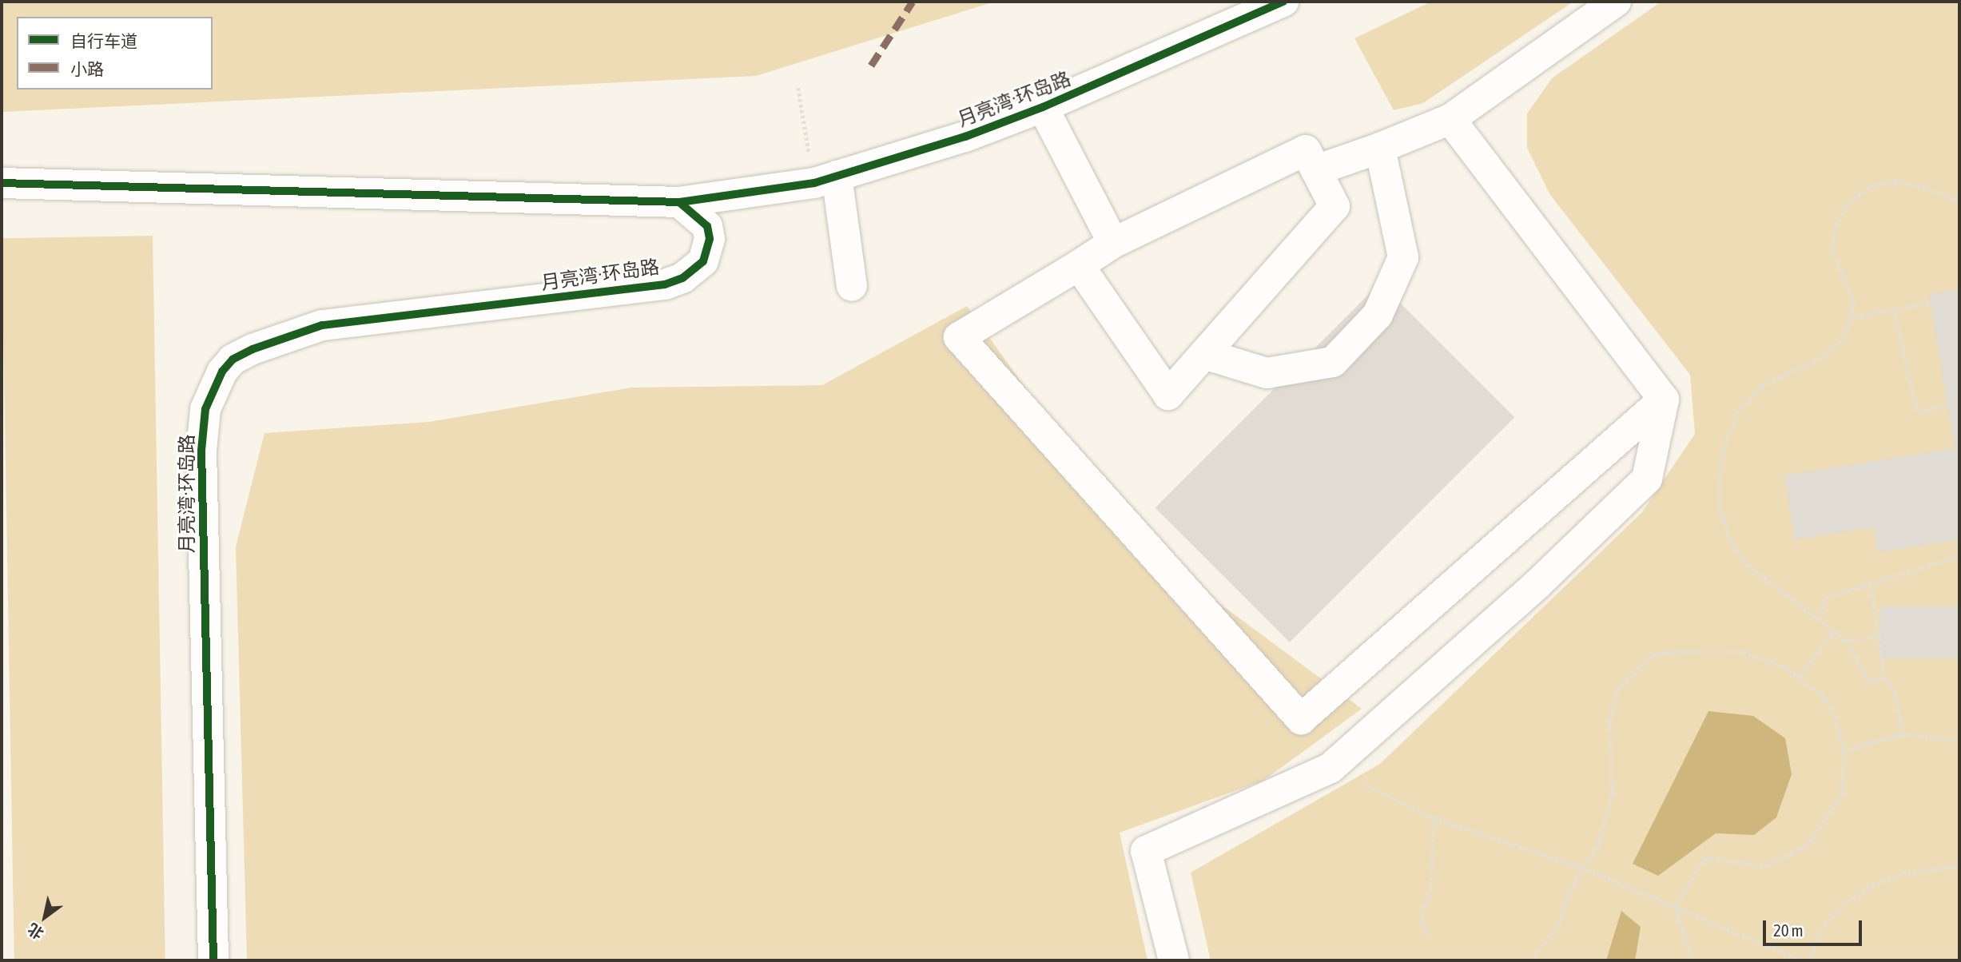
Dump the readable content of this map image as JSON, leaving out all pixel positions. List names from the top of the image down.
{
  "streets": {
    "street": ["月亮湾·环岛路"]
  },
  "legend": ["自行车道", "小路"],
  "scale_bar": "20 m",
  "north": "bottom left"
}
